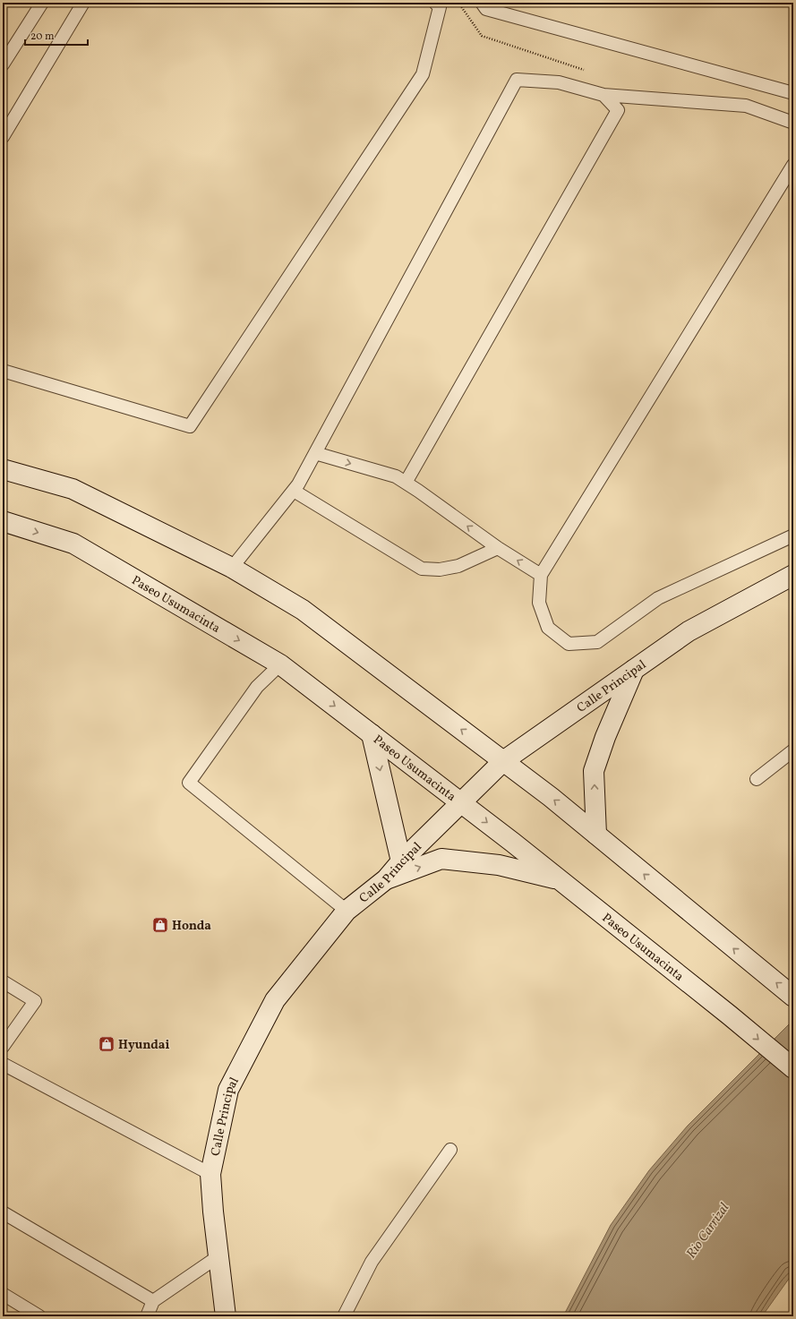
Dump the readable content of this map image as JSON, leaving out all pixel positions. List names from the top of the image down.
{
  "streets": {
    "main road": ["Paseo Usumacinta", "Calle Principal"]
  },
  "crossings": [
    ["Paseo Usumacinta", "Calle Principal"]
  ],
  "water": ["Rio Carrizal"],
  "places": {
    "shop": ["Honda", "Hyundai"]
  },
  "scale_bar": "20 m"
}
